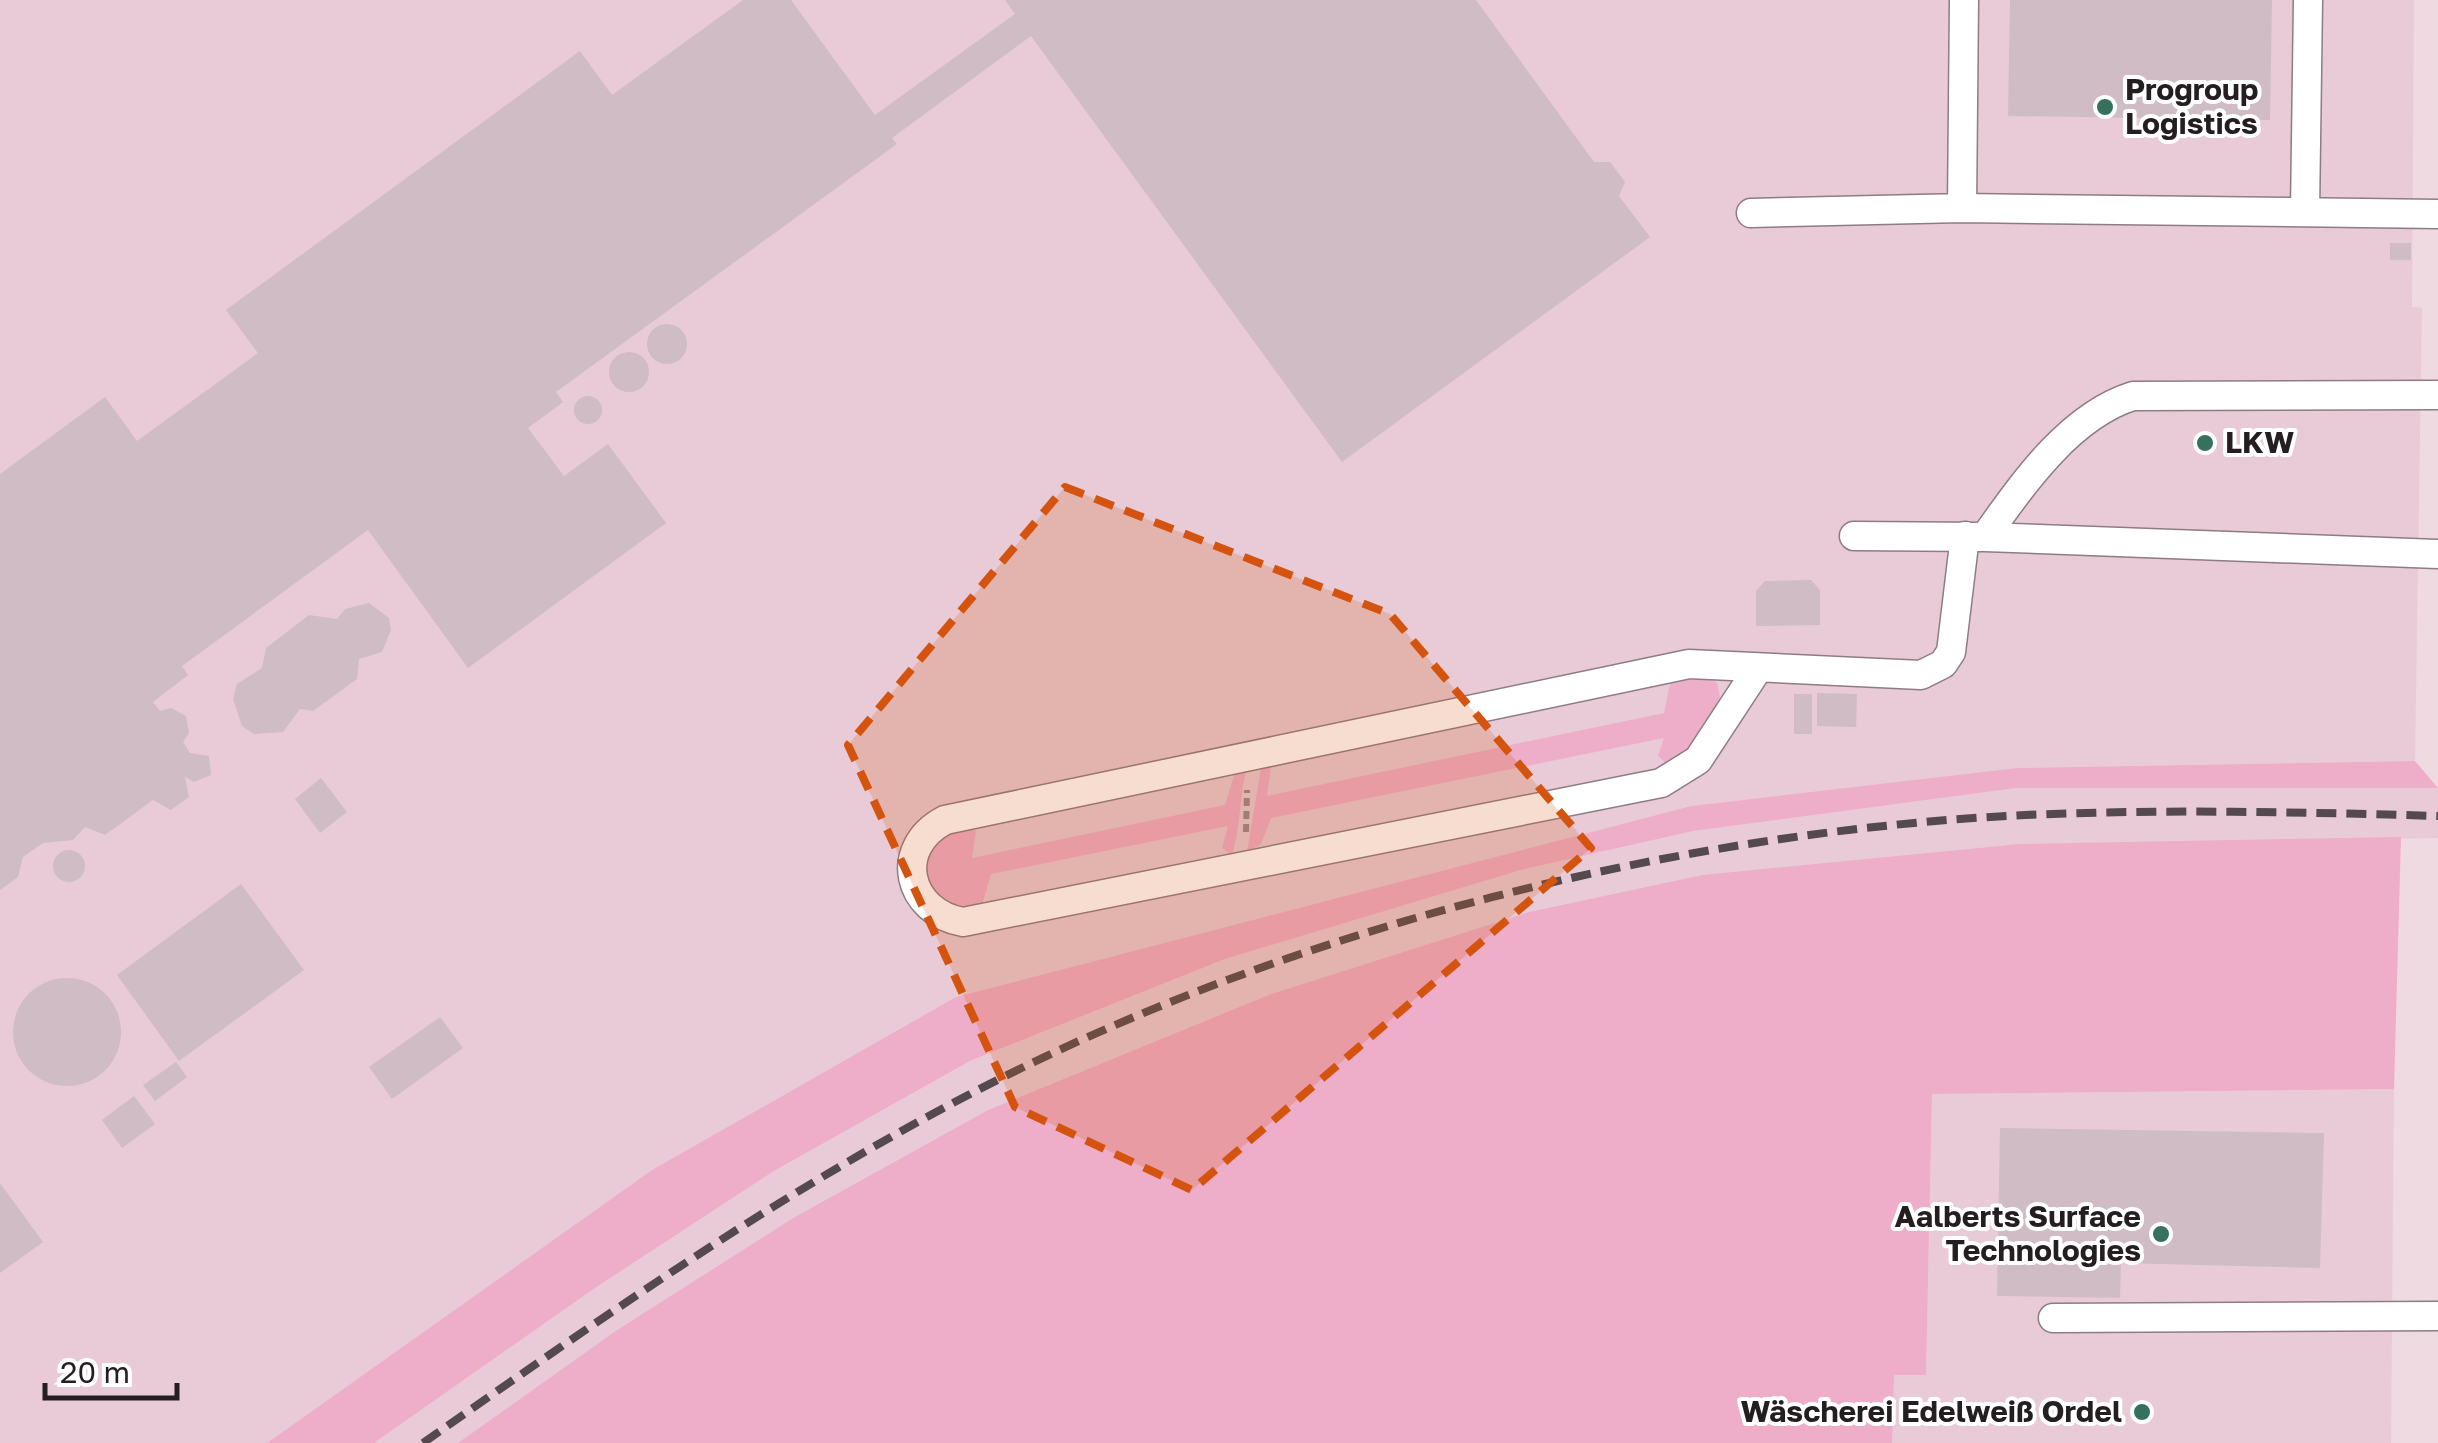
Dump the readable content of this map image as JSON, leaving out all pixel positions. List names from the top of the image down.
{
  "places": [
    "Progroup Logistics",
    "LKW",
    "Aalberts Surface Technologies",
    "Wäscherei Edelweiß Ordel"
  ],
  "scale_bar": "20 m"
}
